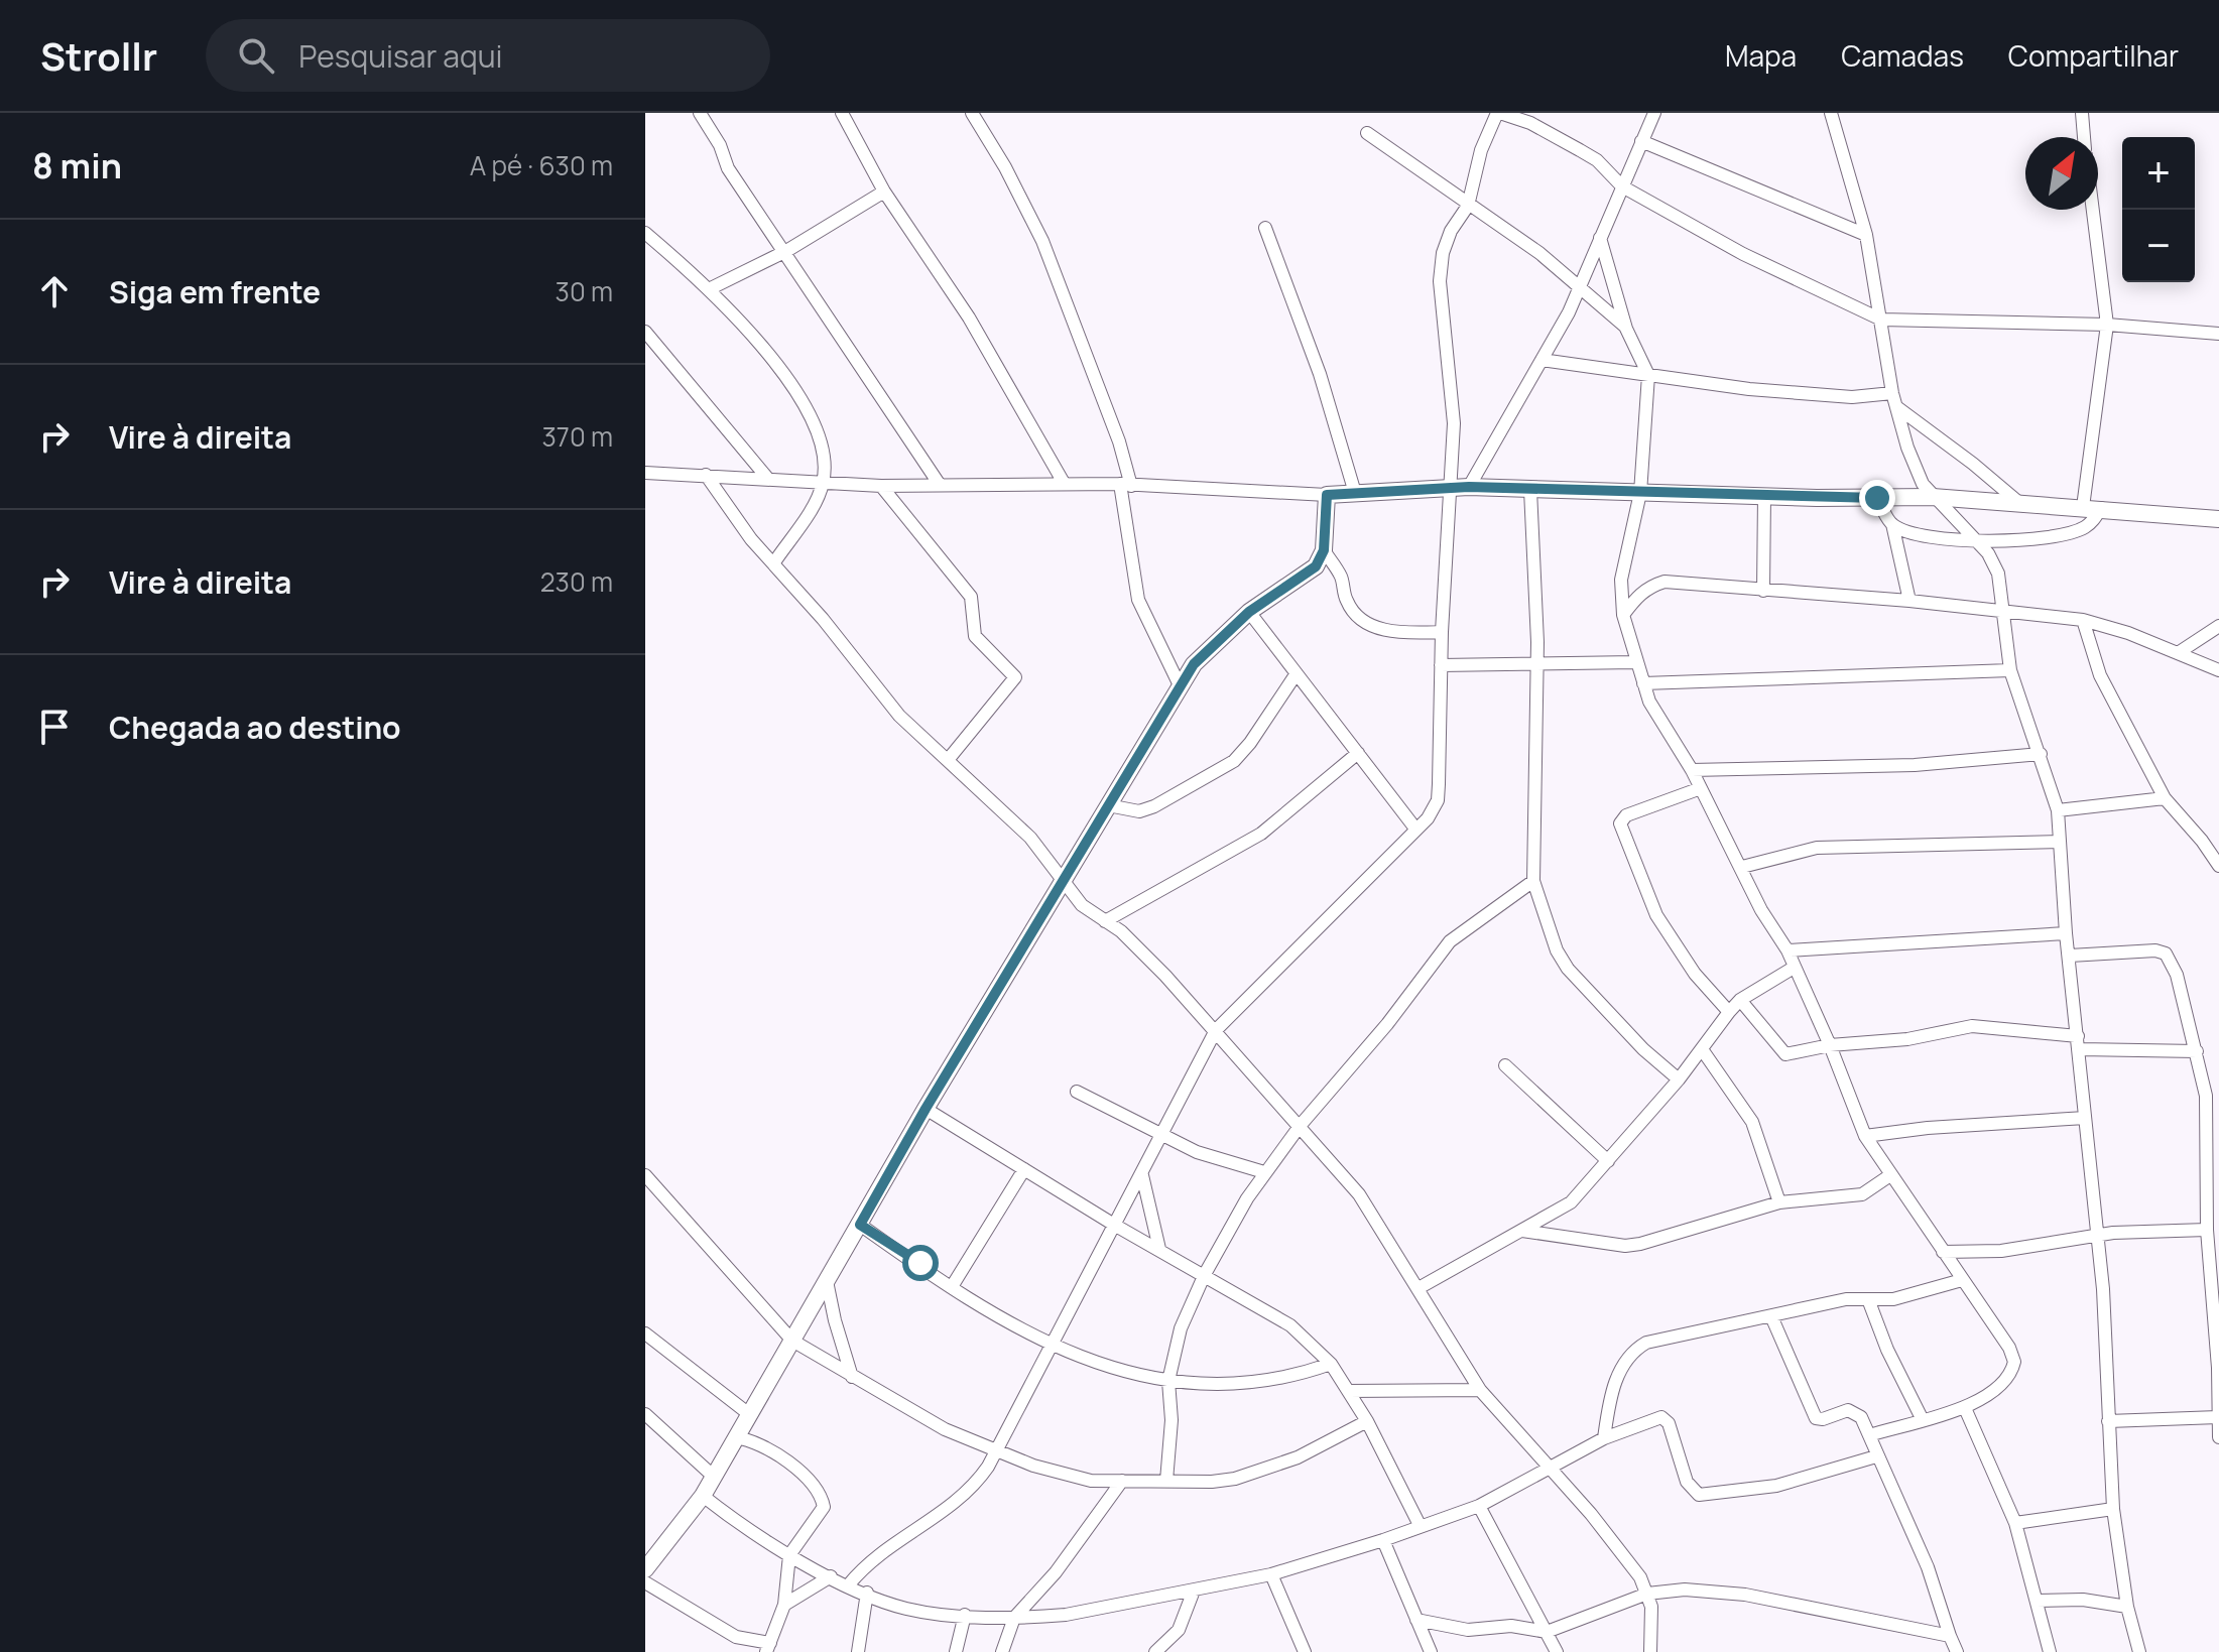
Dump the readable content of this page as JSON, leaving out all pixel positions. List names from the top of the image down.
{
  "north": "top right",
  "page": {
    "header": "Strollr",
    "search": "Pesquisar aqui",
    "nav": ["Mapa", "Camadas", "Compartilhar"],
    "heading": ["8 min", "A pé · 630 m"],
    "map_buttons": ["+", "−"],
    "list": [
      ["Siga em frente", "30 m"],
      ["Vire à direita", "370 m"],
      ["Vire à direita", "230 m"],
      "Chegada ao destino"
    ]
  }
}
